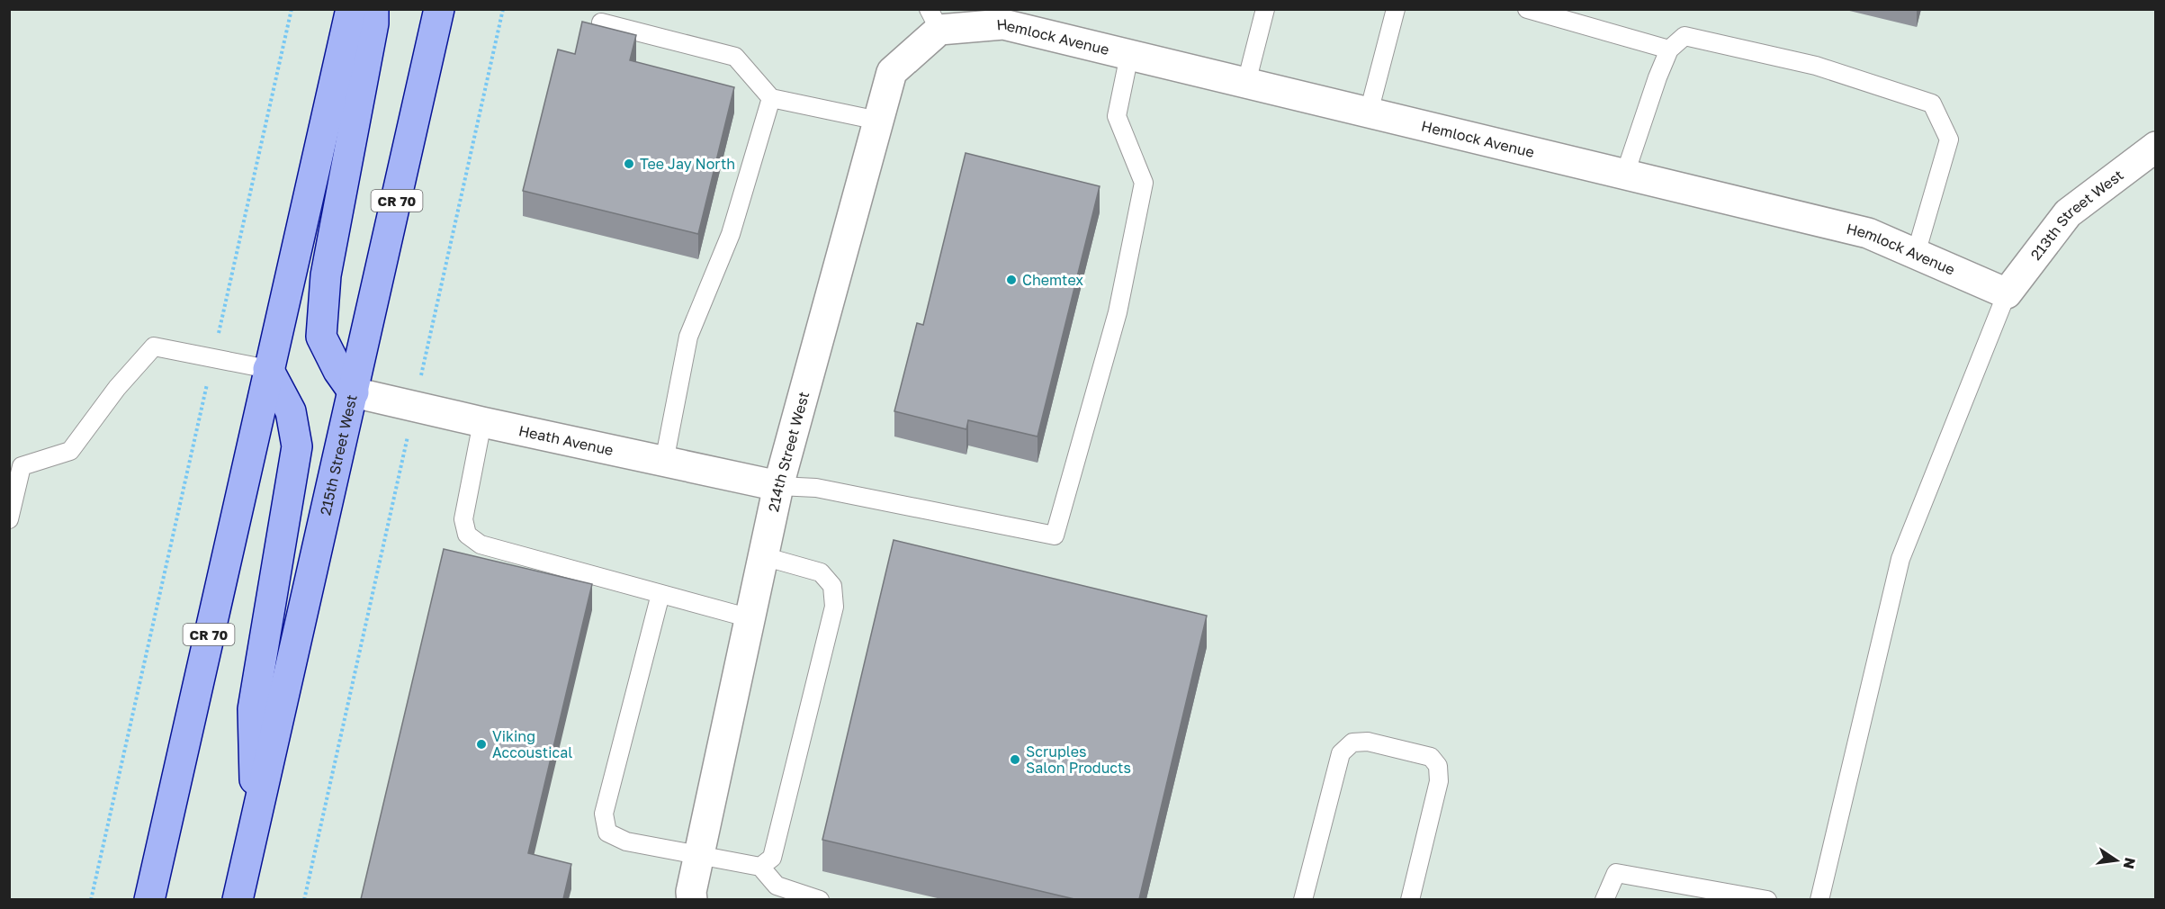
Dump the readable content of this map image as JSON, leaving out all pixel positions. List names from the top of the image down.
{
  "streets": {
    "main road": ["CR 70", "215th Street West"],
    "street": [
      "Hemlock Avenue",
      "213th Street West",
      "Heath Avenue",
      "214th Street West"
    ]
  },
  "crossings": [
    ["Hemlock Avenue", "213th Street West"],
    ["Hemlock Avenue", "214th Street West"],
    ["Heath Avenue", "214th Street West"],
    ["Heath Avenue", "215th Street West"]
  ],
  "places": [
    "Tee Jay North",
    "Chemtex",
    "Viking Accoustical",
    "Scruples Salon Products"
  ],
  "north": "right"
}
